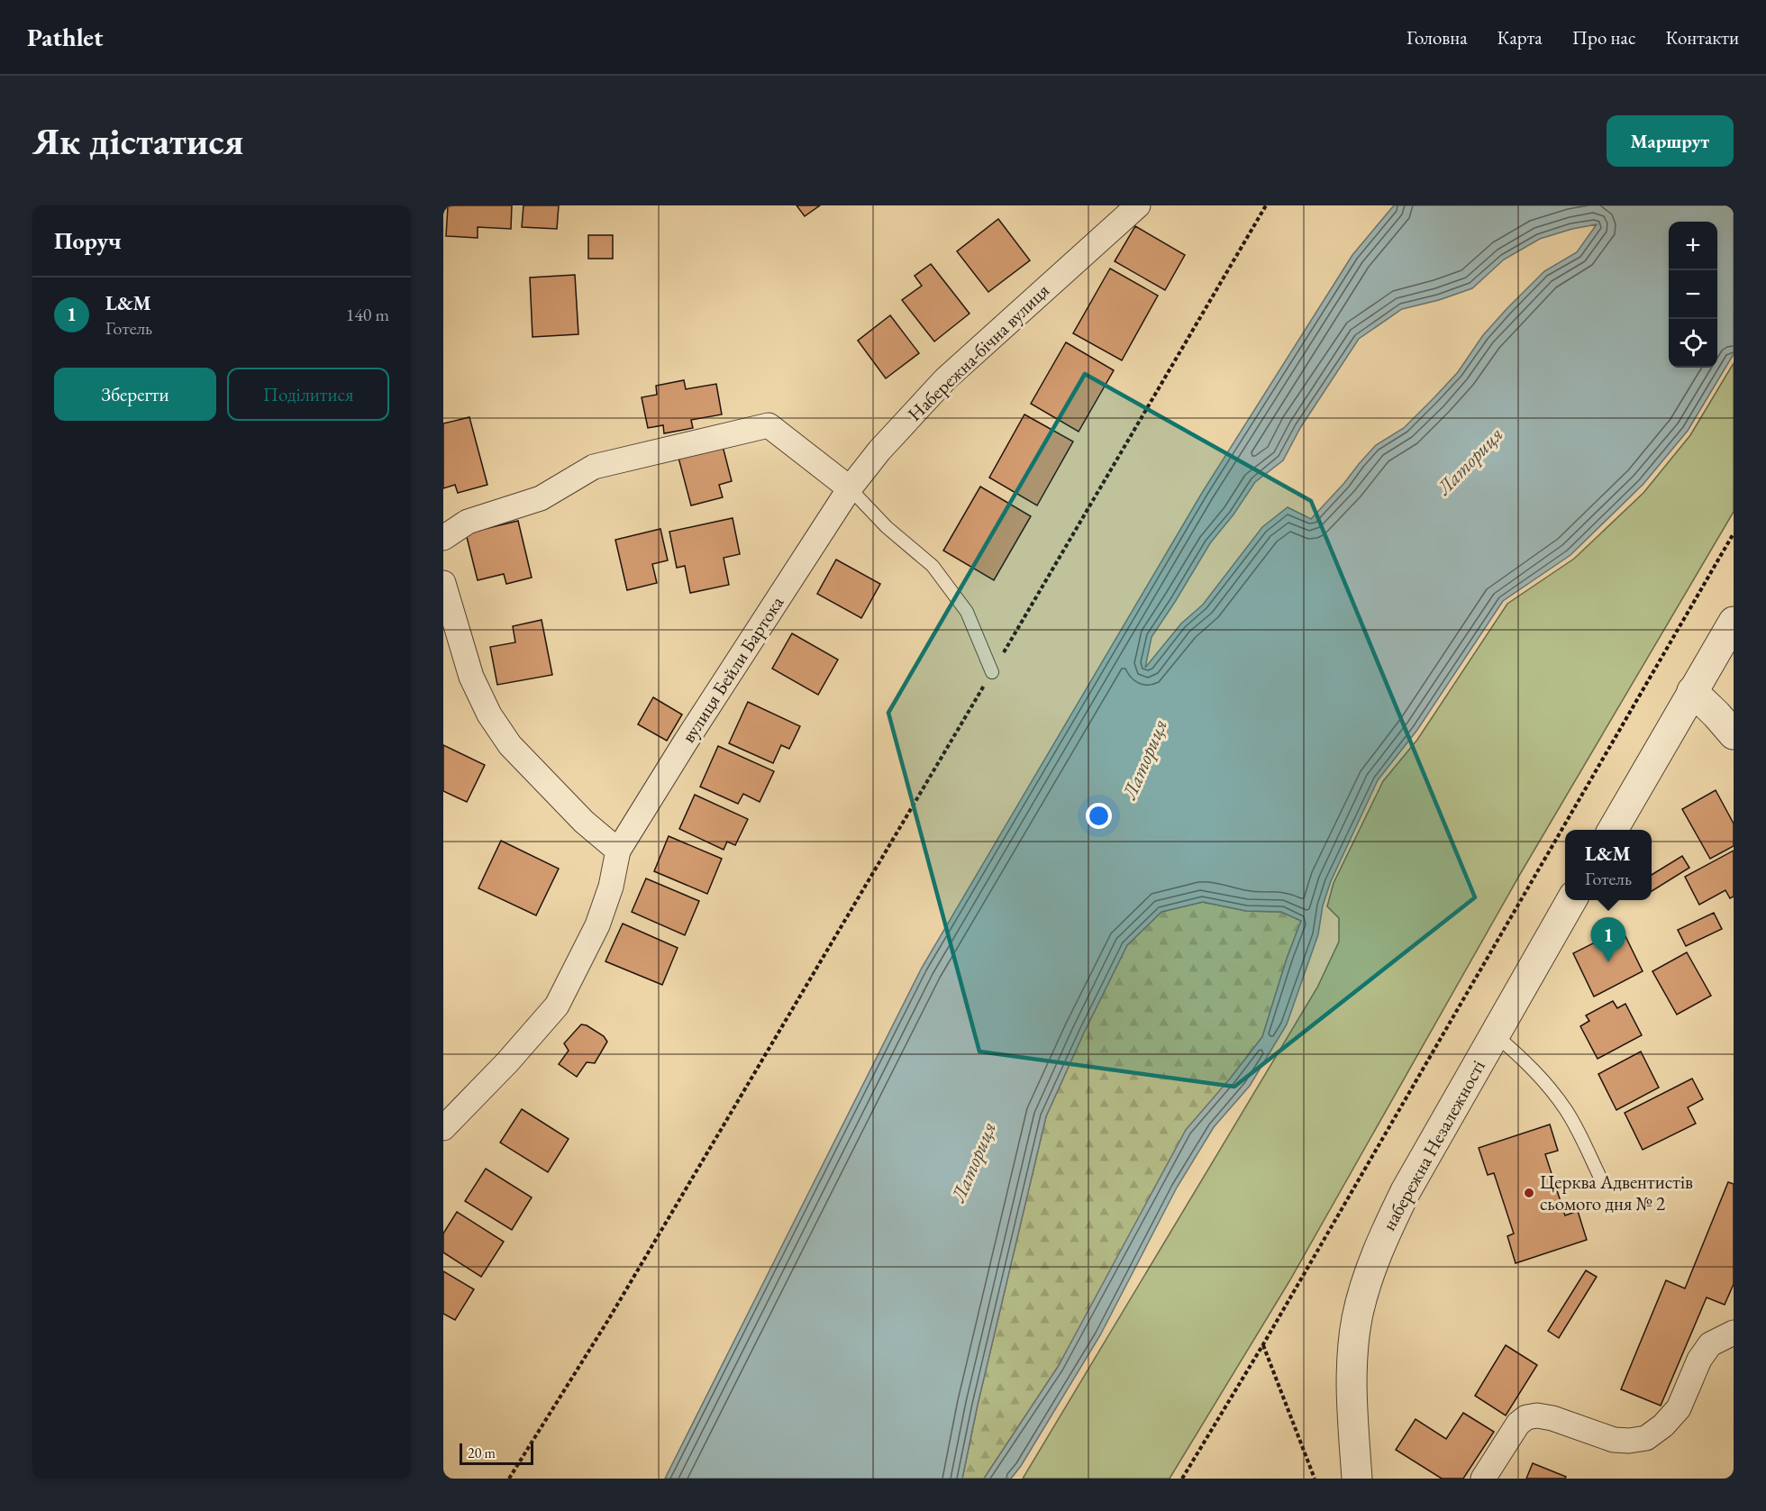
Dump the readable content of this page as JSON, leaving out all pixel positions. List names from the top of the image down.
{
  "streets": {
    "street": ["Набережна-бічна вулиця", "вулиця Бейли Бартока", "набережна Незалежності"]
  },
  "crossings": [
    ["Набережна-бічна вулиця", "вулиця Бейли Бартока"]
  ],
  "water": ["Латориця"],
  "places": ["Церква Адвентистів сьомого дня № 2"],
  "scale_bar": "20 m",
  "page": {
    "header": "Pathlet",
    "nav": [
      "Головна",
      "Карта",
      "Про нас",
      "Контакти"
    ],
    "buttons": [
      "Маршрут",
      ["Зберегти", "Поділитися"]
    ],
    "title": "Як дістатися",
    "heading": "Поруч",
    "map_buttons": ["+", "−"],
    "list": [
      {
        "mark": "1",
        "name": "L&M",
        "note": "Готель",
        "value": "140 m"
      }
    ],
    "popup": ["L&M", "Готель"],
    "pins": "1",
    "scale": "20 m"
  }
}
